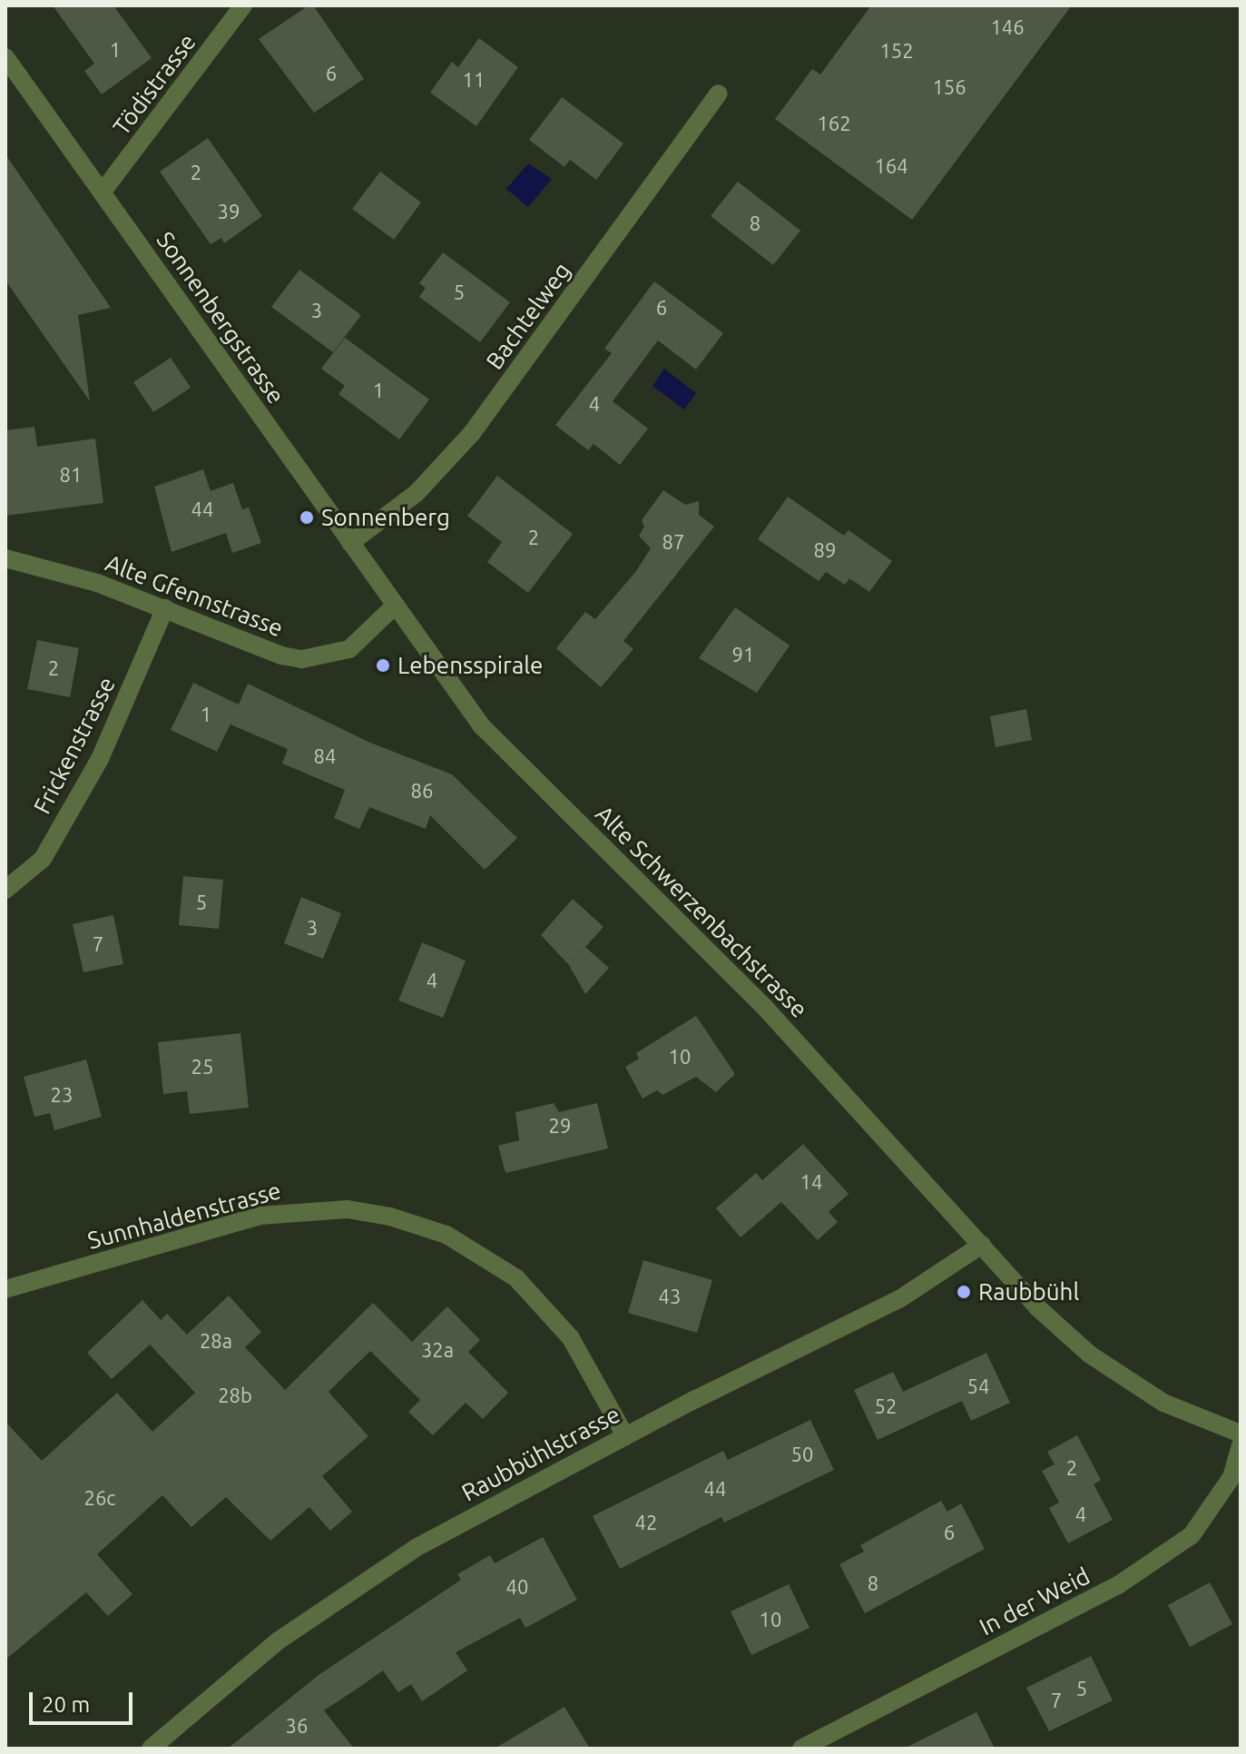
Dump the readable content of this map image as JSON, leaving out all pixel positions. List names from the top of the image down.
{
  "streets": {
    "street": [
      "Tödistrasse",
      "Bachtelweg",
      "Sonnenbergstrasse",
      "Alte Gfennstrasse",
      "Frickenstrasse",
      "Alte Schwerzenbachstrasse",
      "Sunnhaldenstrasse",
      "Raubbühlstrasse",
      "In der Weid"
    ]
  },
  "crossings": [
    ["Tödistrasse", "Sonnenbergstrasse"],
    ["Bachtelweg", "Sonnenbergstrasse"],
    ["Sonnenbergstrasse", "Alte Gfennstrasse"],
    ["Sonnenbergstrasse", "Alte Schwerzenbachstrasse"],
    ["Alte Gfennstrasse", "Frickenstrasse"],
    ["Alte Gfennstrasse", "Alte Schwerzenbachstrasse"],
    ["Alte Schwerzenbachstrasse", "Raubbühlstrasse"],
    ["Sunnhaldenstrasse", "Raubbühlstrasse"]
  ],
  "places": ["Sonnenberg", "Lebensspirale", "Raubbühl"],
  "house_numbers": [
    "146",
    "1",
    "152",
    "6",
    "11",
    "156",
    "162",
    "164",
    "2",
    "39",
    "8",
    "5",
    "6",
    "3",
    "1",
    "4",
    "81",
    "44",
    "2",
    "87",
    "89",
    "91",
    "2",
    "1",
    "84",
    "86",
    "5",
    "3",
    "7",
    "4",
    "10",
    "25",
    "23",
    "29",
    "14",
    "43",
    "28a",
    "32a",
    "54",
    "28b",
    "52",
    "50",
    "2",
    "44",
    "26c",
    "4",
    "42",
    "6",
    "8",
    "40",
    "10",
    "5",
    "7",
    "36"
  ],
  "scale_bar": "20 m"
}
